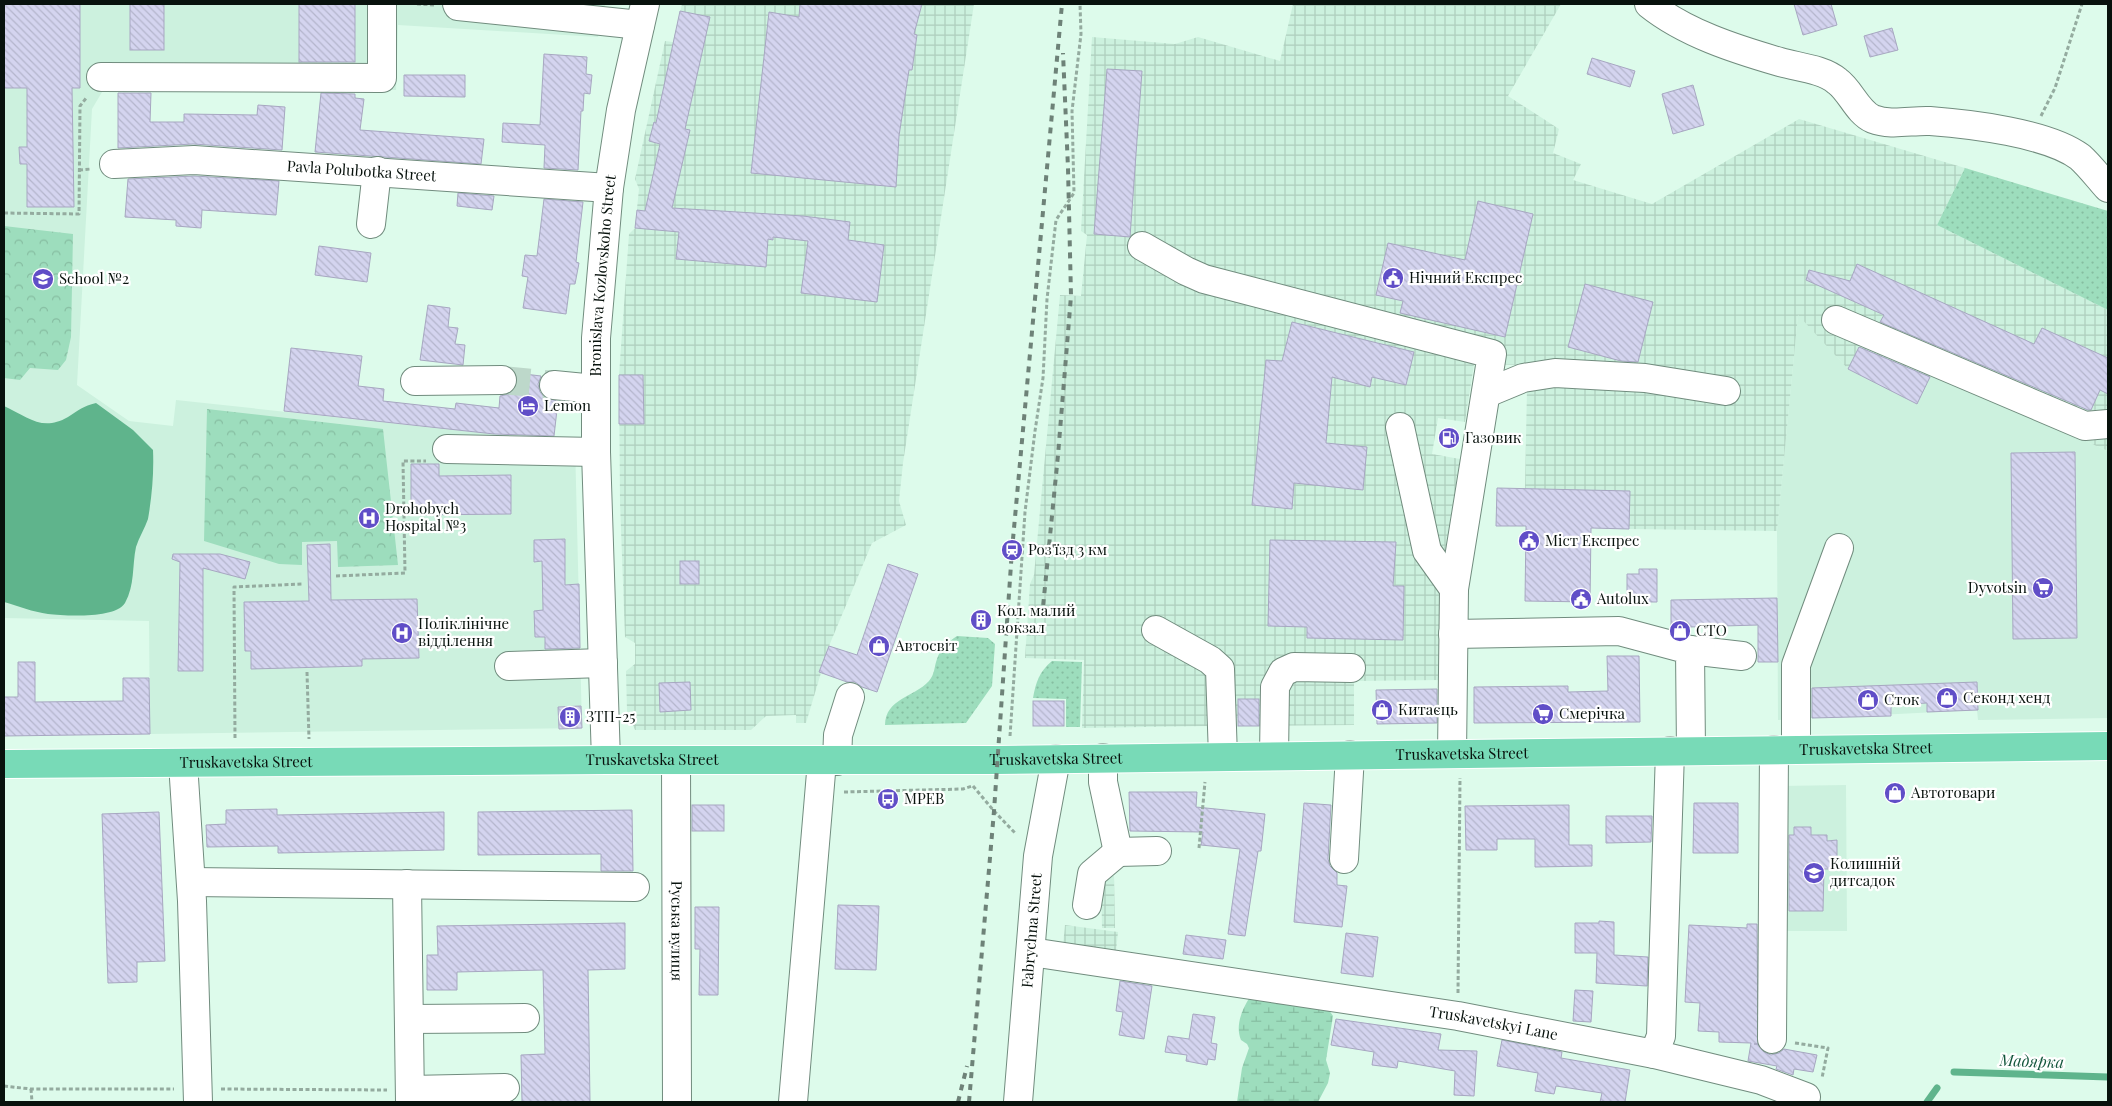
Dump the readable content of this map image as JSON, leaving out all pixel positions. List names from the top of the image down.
{
  "streets": {
    "main road": ["Truskavetska Street"],
    "street": [
      "Pavla Polubotka Street",
      "Bronislava Kozlovskoho Street",
      "Fabrychna Street",
      "Руська вулиця",
      "Truskavetskyi Lane"
    ]
  },
  "crossings": [
    ["Pavla Polubotka Street", "Bronislava Kozlovskoho Street"],
    ["Bronislava Kozlovskoho Street", "Truskavetska Street"],
    ["Truskavetska Street", "Fabrychna Street"],
    ["Truskavetska Street", "Руська вулиця"],
    ["Fabrychna Street", "Truskavetskyi Lane"]
  ],
  "water": ["Мадярка"],
  "places": {
    "public building": ["Нічний Експрес", "Міст Експрес", "Autolux"],
    "school or university": ["School №2", "Колишній дитсадок"],
    "hotel": ["Lemon"],
    "fuel station": ["Газовик"],
    "hospital": ["Drohobych Hospital №3", "Поліклінічне відділення"],
    "station": ["Роз'їзд 3 км"],
    "supermarket": ["Dyvotsin", "Смерічка"],
    "building": ["Кол. малий вокзал", "ЗТП-25"],
    "shop": [
      "СТО",
      "Автосвіт",
      "Секонд хенд",
      "Сток",
      "Китаєць",
      "Автотовари"
    ],
    "bus stop": ["МРЕВ"]
  }
}
